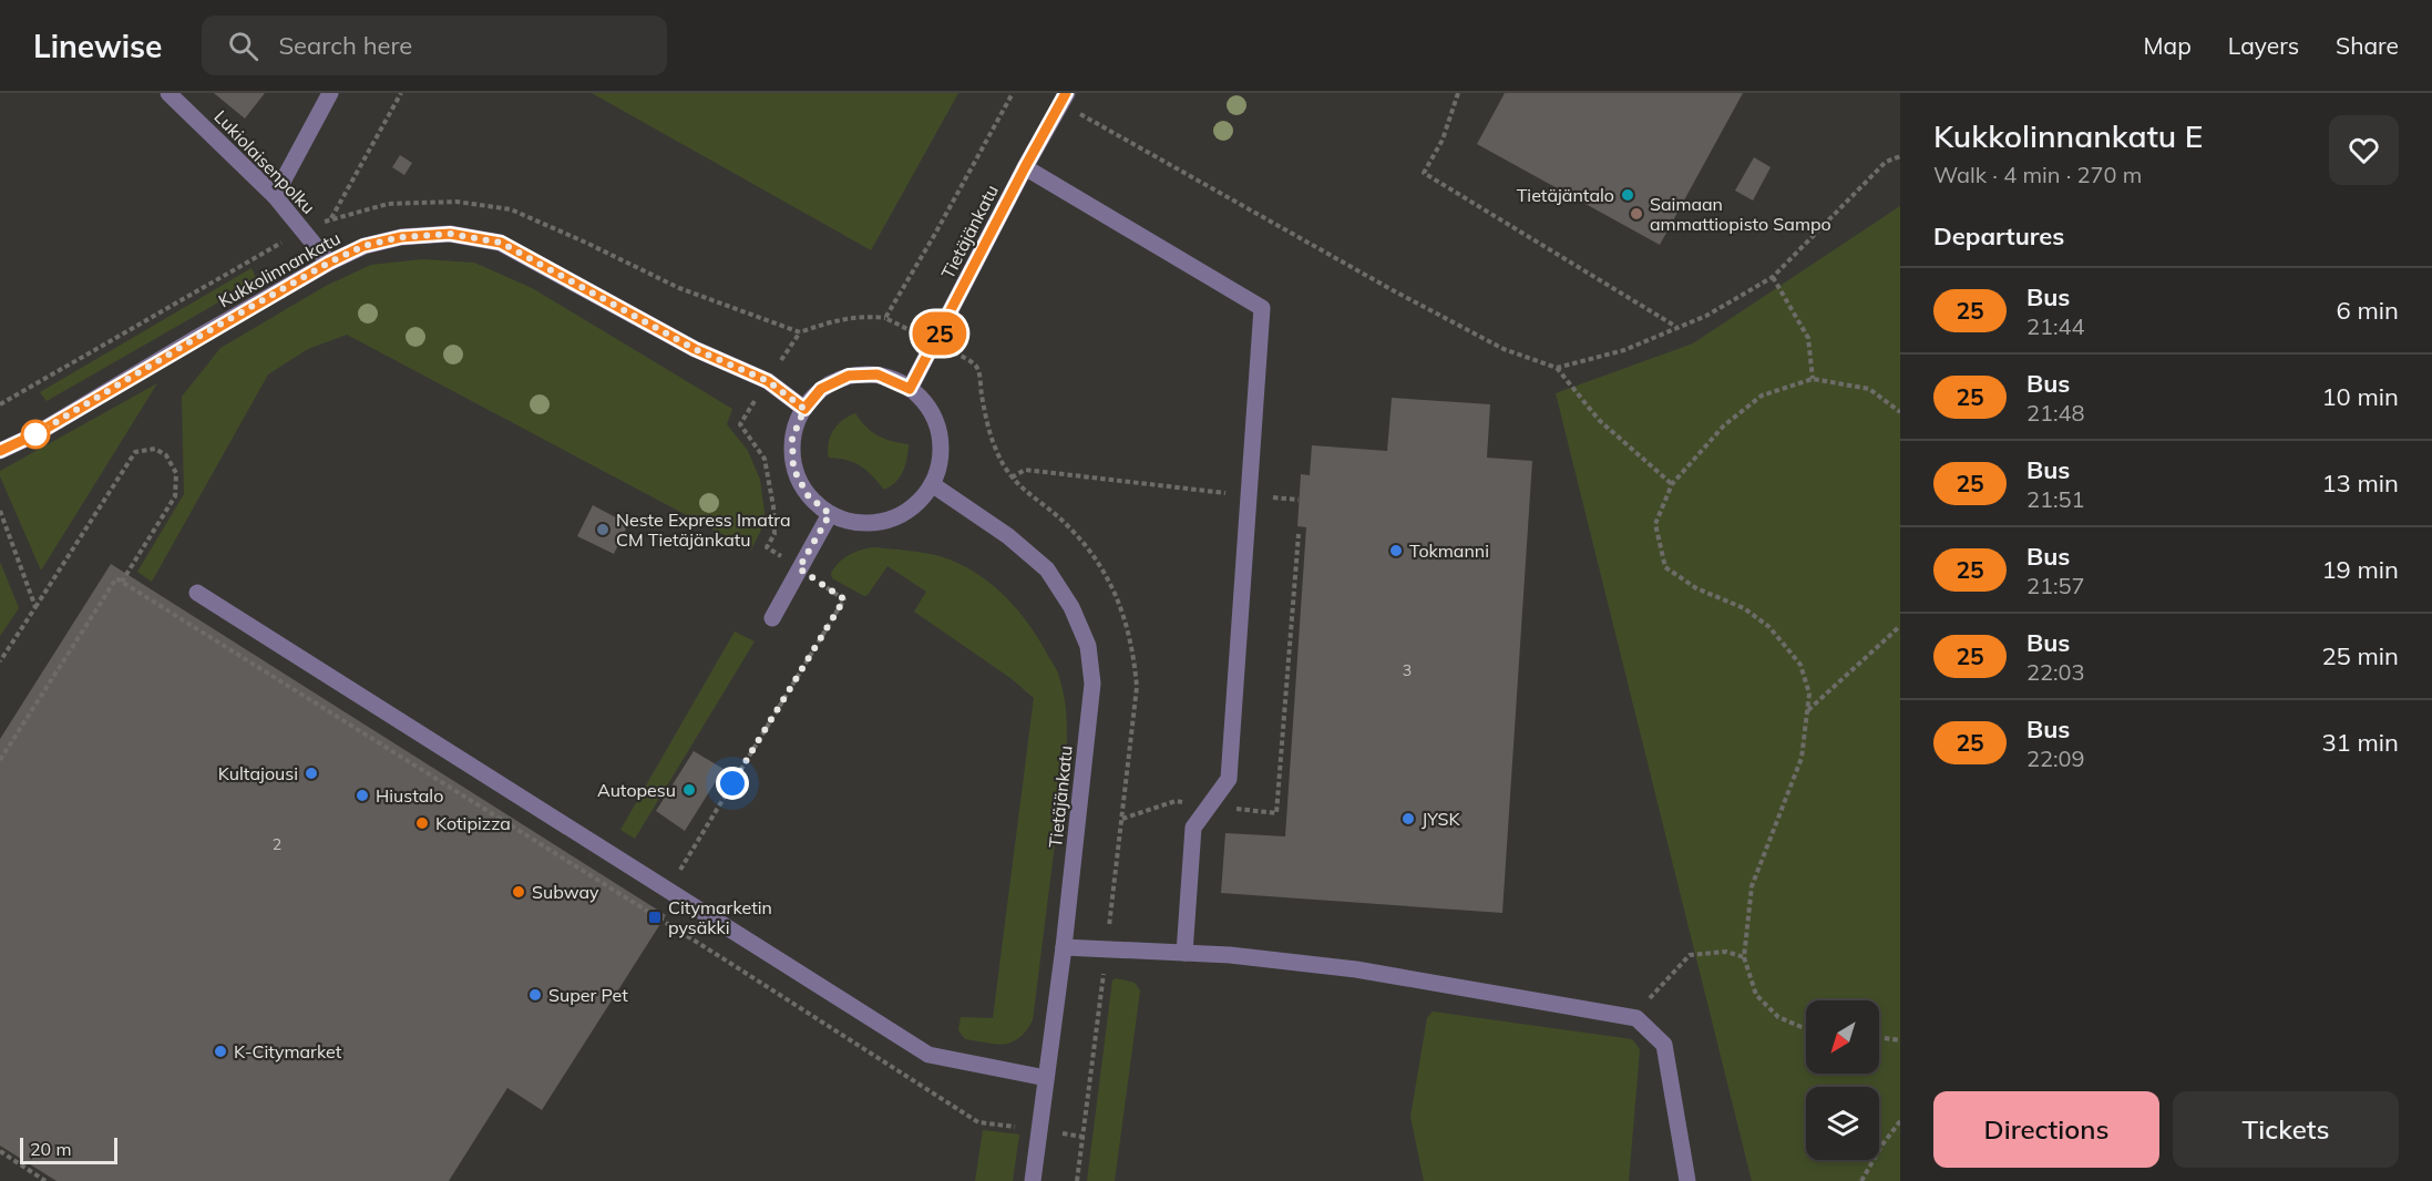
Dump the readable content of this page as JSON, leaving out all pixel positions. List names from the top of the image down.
{
  "streets": {
    "street": ["Lukiolaisenpolku", "Tietäjänkatu", "Kukkolinnankatu"]
  },
  "crossings": [
    ["Lukiolaisenpolku", "Kukkolinnankatu"],
    ["Tietäjänkatu", "Kukkolinnankatu"]
  ],
  "places": {
    "other": [
      "Tietäjäntalo",
      "Saimaan ammattiopisto Sampo",
      "Neste Express Imatra CM Tietäjänkatu",
      "Tokmanni",
      "Kultajousi",
      "Autopesu",
      "Hiustalo",
      "JYSK",
      "Kotipizza",
      "Subway",
      "Super Pet",
      "K-Citymarket"
    ],
    "transit": ["Citymarketin pysäkki"]
  },
  "lines": ["bus line 25"],
  "house_numbers": ["3", "2"],
  "scale_bar": "20 m",
  "north": "bottom left",
  "page": {
    "header": "Linewise",
    "search": "Search here",
    "nav": ["Map", "Layers", "Share"],
    "on_map": "25",
    "heading": [
      ["Kukkolinnankatu E", "Walk · 4 min · 270 m"],
      "Departures"
    ],
    "list": [
      {
        "mark": "25",
        "name": "Bus",
        "note": "21:44",
        "value": "6 min"
      },
      {
        "mark": "25",
        "name": "Bus",
        "note": "21:48",
        "value": "10 min"
      },
      {
        "mark": "25",
        "name": "Bus",
        "note": "21:51",
        "value": "13 min"
      },
      {
        "mark": "25",
        "name": "Bus",
        "note": "21:57",
        "value": "19 min"
      },
      {
        "mark": "25",
        "name": "Bus",
        "note": "22:03",
        "value": "25 min"
      },
      {
        "mark": "25",
        "name": "Bus",
        "note": "22:09",
        "value": "31 min"
      }
    ],
    "buttons": ["Directions", "Tickets"],
    "scale": "20 m"
  }
}
